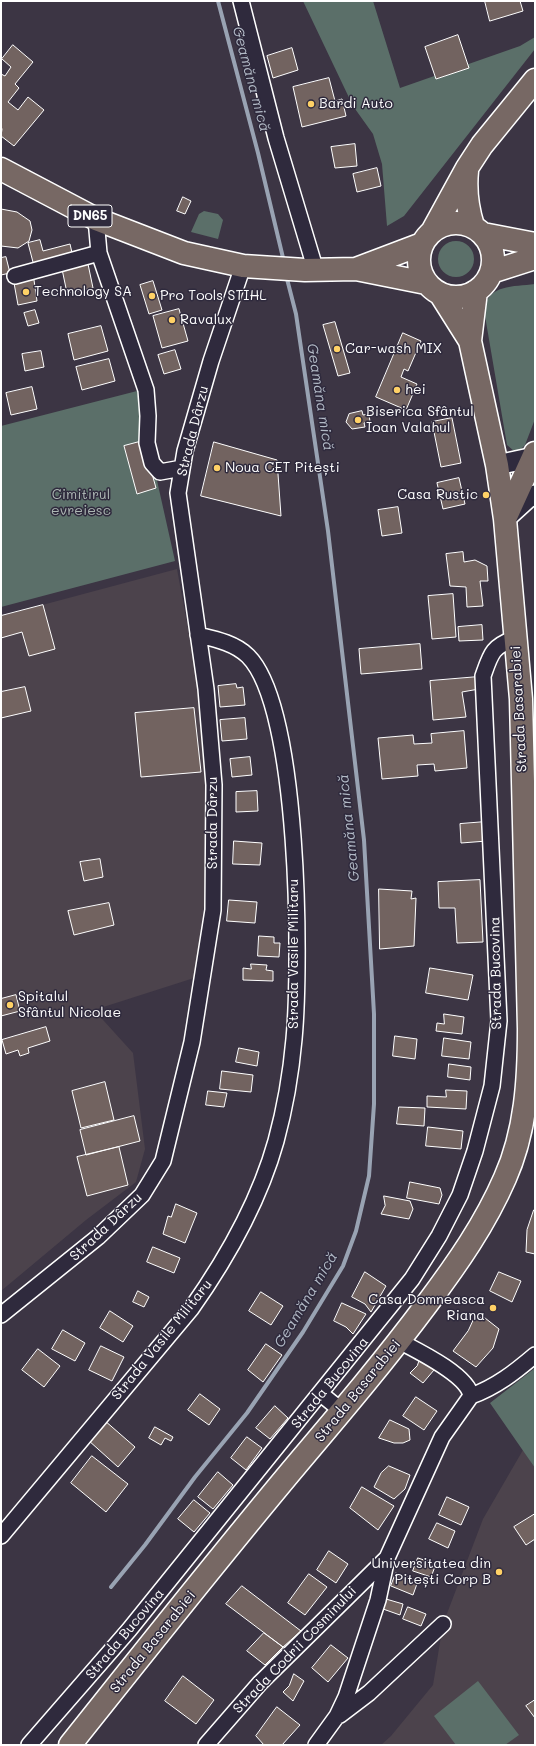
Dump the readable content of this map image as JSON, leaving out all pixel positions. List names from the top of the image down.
{
  "streets": {
    "main road": ["DN65", "Strada Basarabiei"],
    "street": [
      "Strada Dârzu",
      "Strada Vasile Militaru",
      "Strada Bucovina",
      "Strada Codrii Cosminului"
    ]
  },
  "crossings": [
    ["DN65", "Strada Dârzu"],
    ["Strada Dârzu", "Strada Vasile Militaru"],
    ["Strada Basarabiei", "Strada Bucovina"]
  ],
  "water": ["Geamăna mică"],
  "parks": ["Cimitirul evreiesc"],
  "places": [
    "Bardi Auto",
    "Technology SA",
    "Pro Tools STIHL",
    "Ravalux",
    "Car-wash MIX",
    "hei",
    "Biserica Sfântul Ioan Valahul",
    "Noua CET Pitești",
    "Casa Rustic",
    "Spitalul Sfântul Nicolae",
    "Casa Domneasca Riana",
    "Universitatea din Pitești Corp B"
  ]
}
